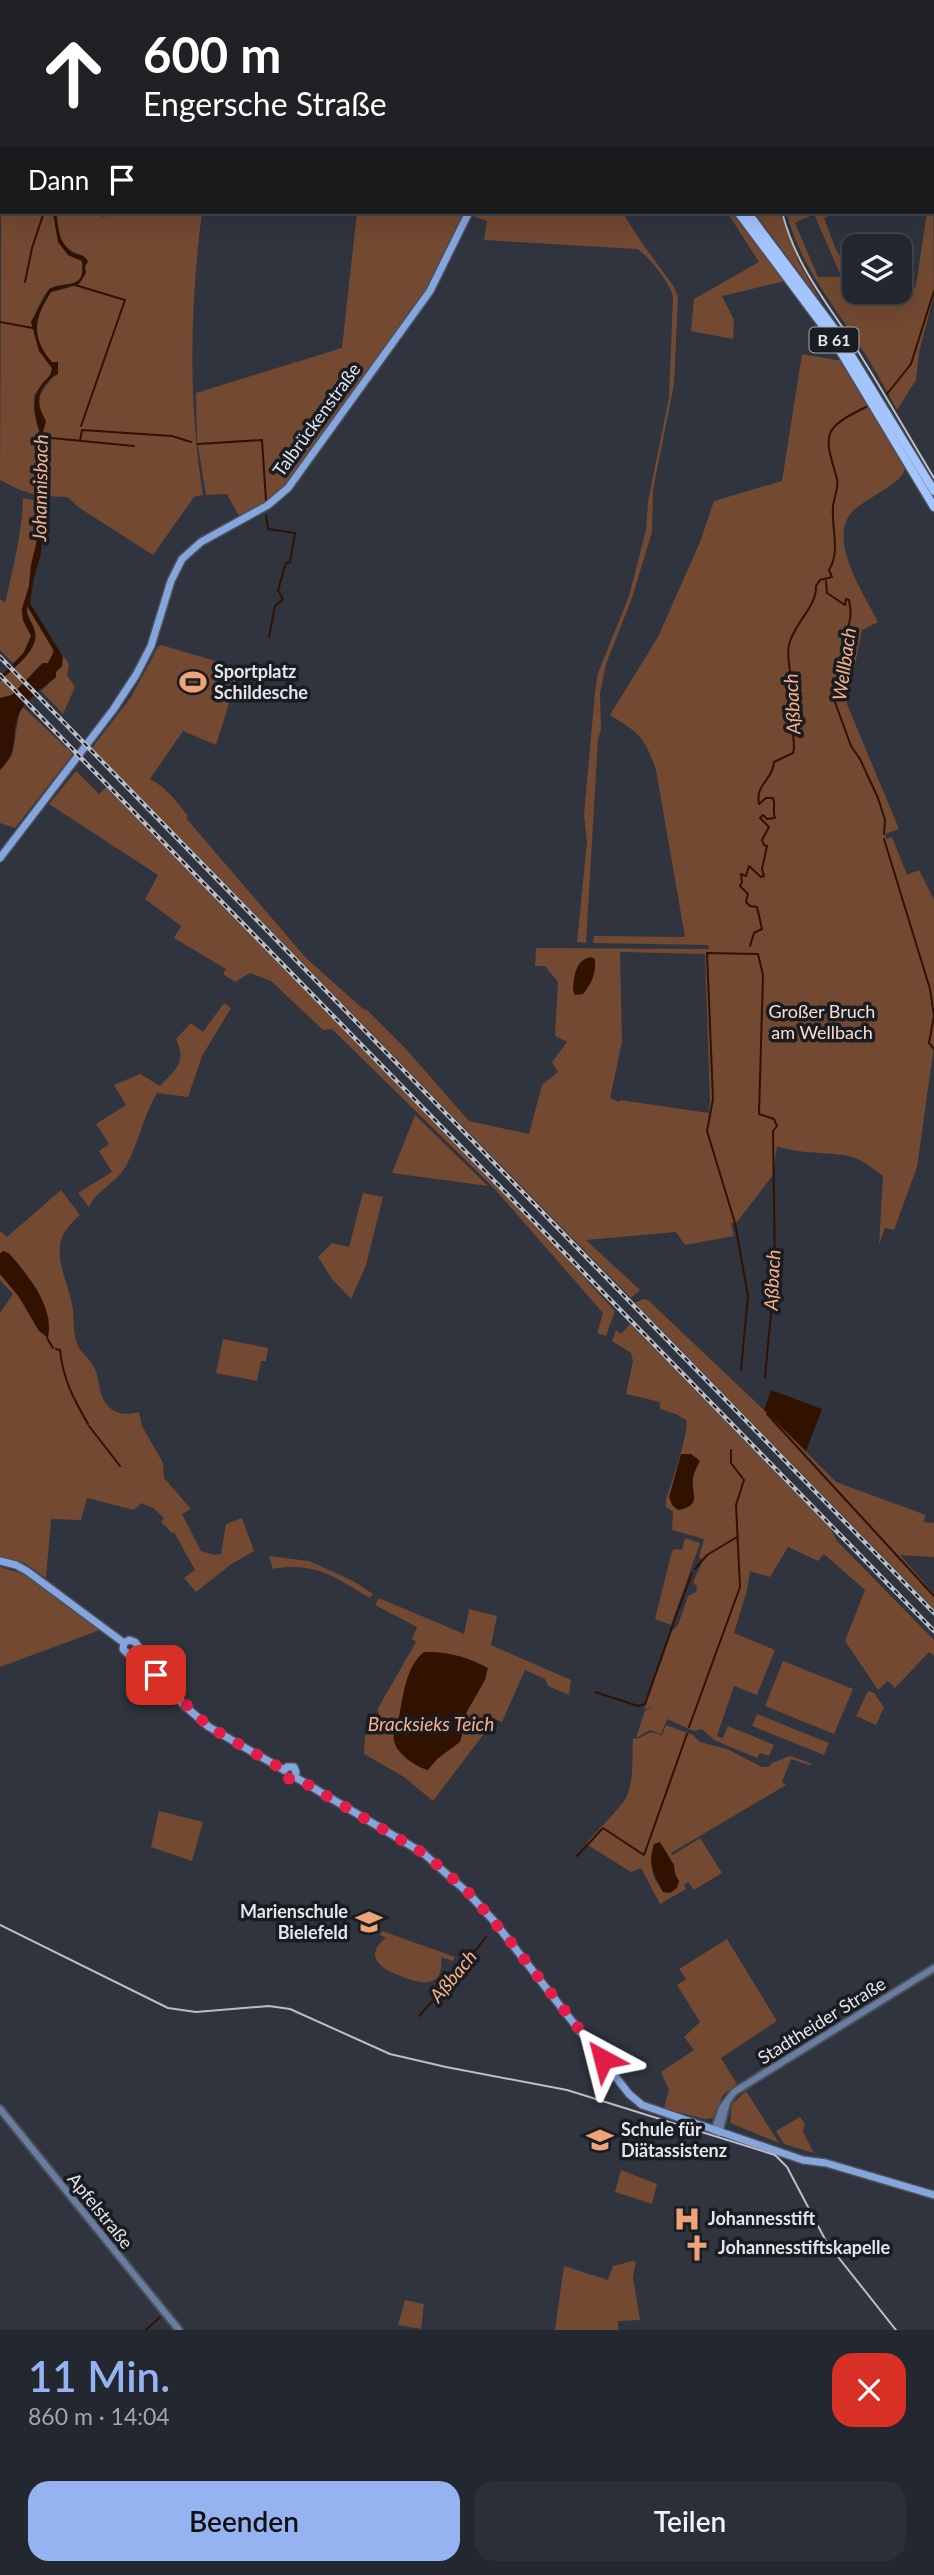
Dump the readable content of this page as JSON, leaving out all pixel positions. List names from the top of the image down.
{
  "streets": {
    "main road": ["B 61", "Talbrückenstraße"],
    "street": ["Stadtheider Straße", "Apfelstraße"]
  },
  "water": [
    "Johannisbach",
    "Wellbach",
    "Aßbach",
    "Bracksieks Teich"
  ],
  "parks": ["Großer Bruch am Wellbach"],
  "places": {
    "sports": ["Sportplatz Schildesche"],
    "school or university": ["Marienschule Bielefeld", "Schule für Diätassistenz"],
    "hospital": ["Johannesstift"],
    "church": ["Johannesstiftskapelle"]
  },
  "page": {
    "turn": ["600 m", "Engersche Straße"],
    "then": "Dann",
    "heading": ["11 Min.", "860 m · 14:04"],
    "buttons": ["Beenden", "Teilen"]
  }
}
